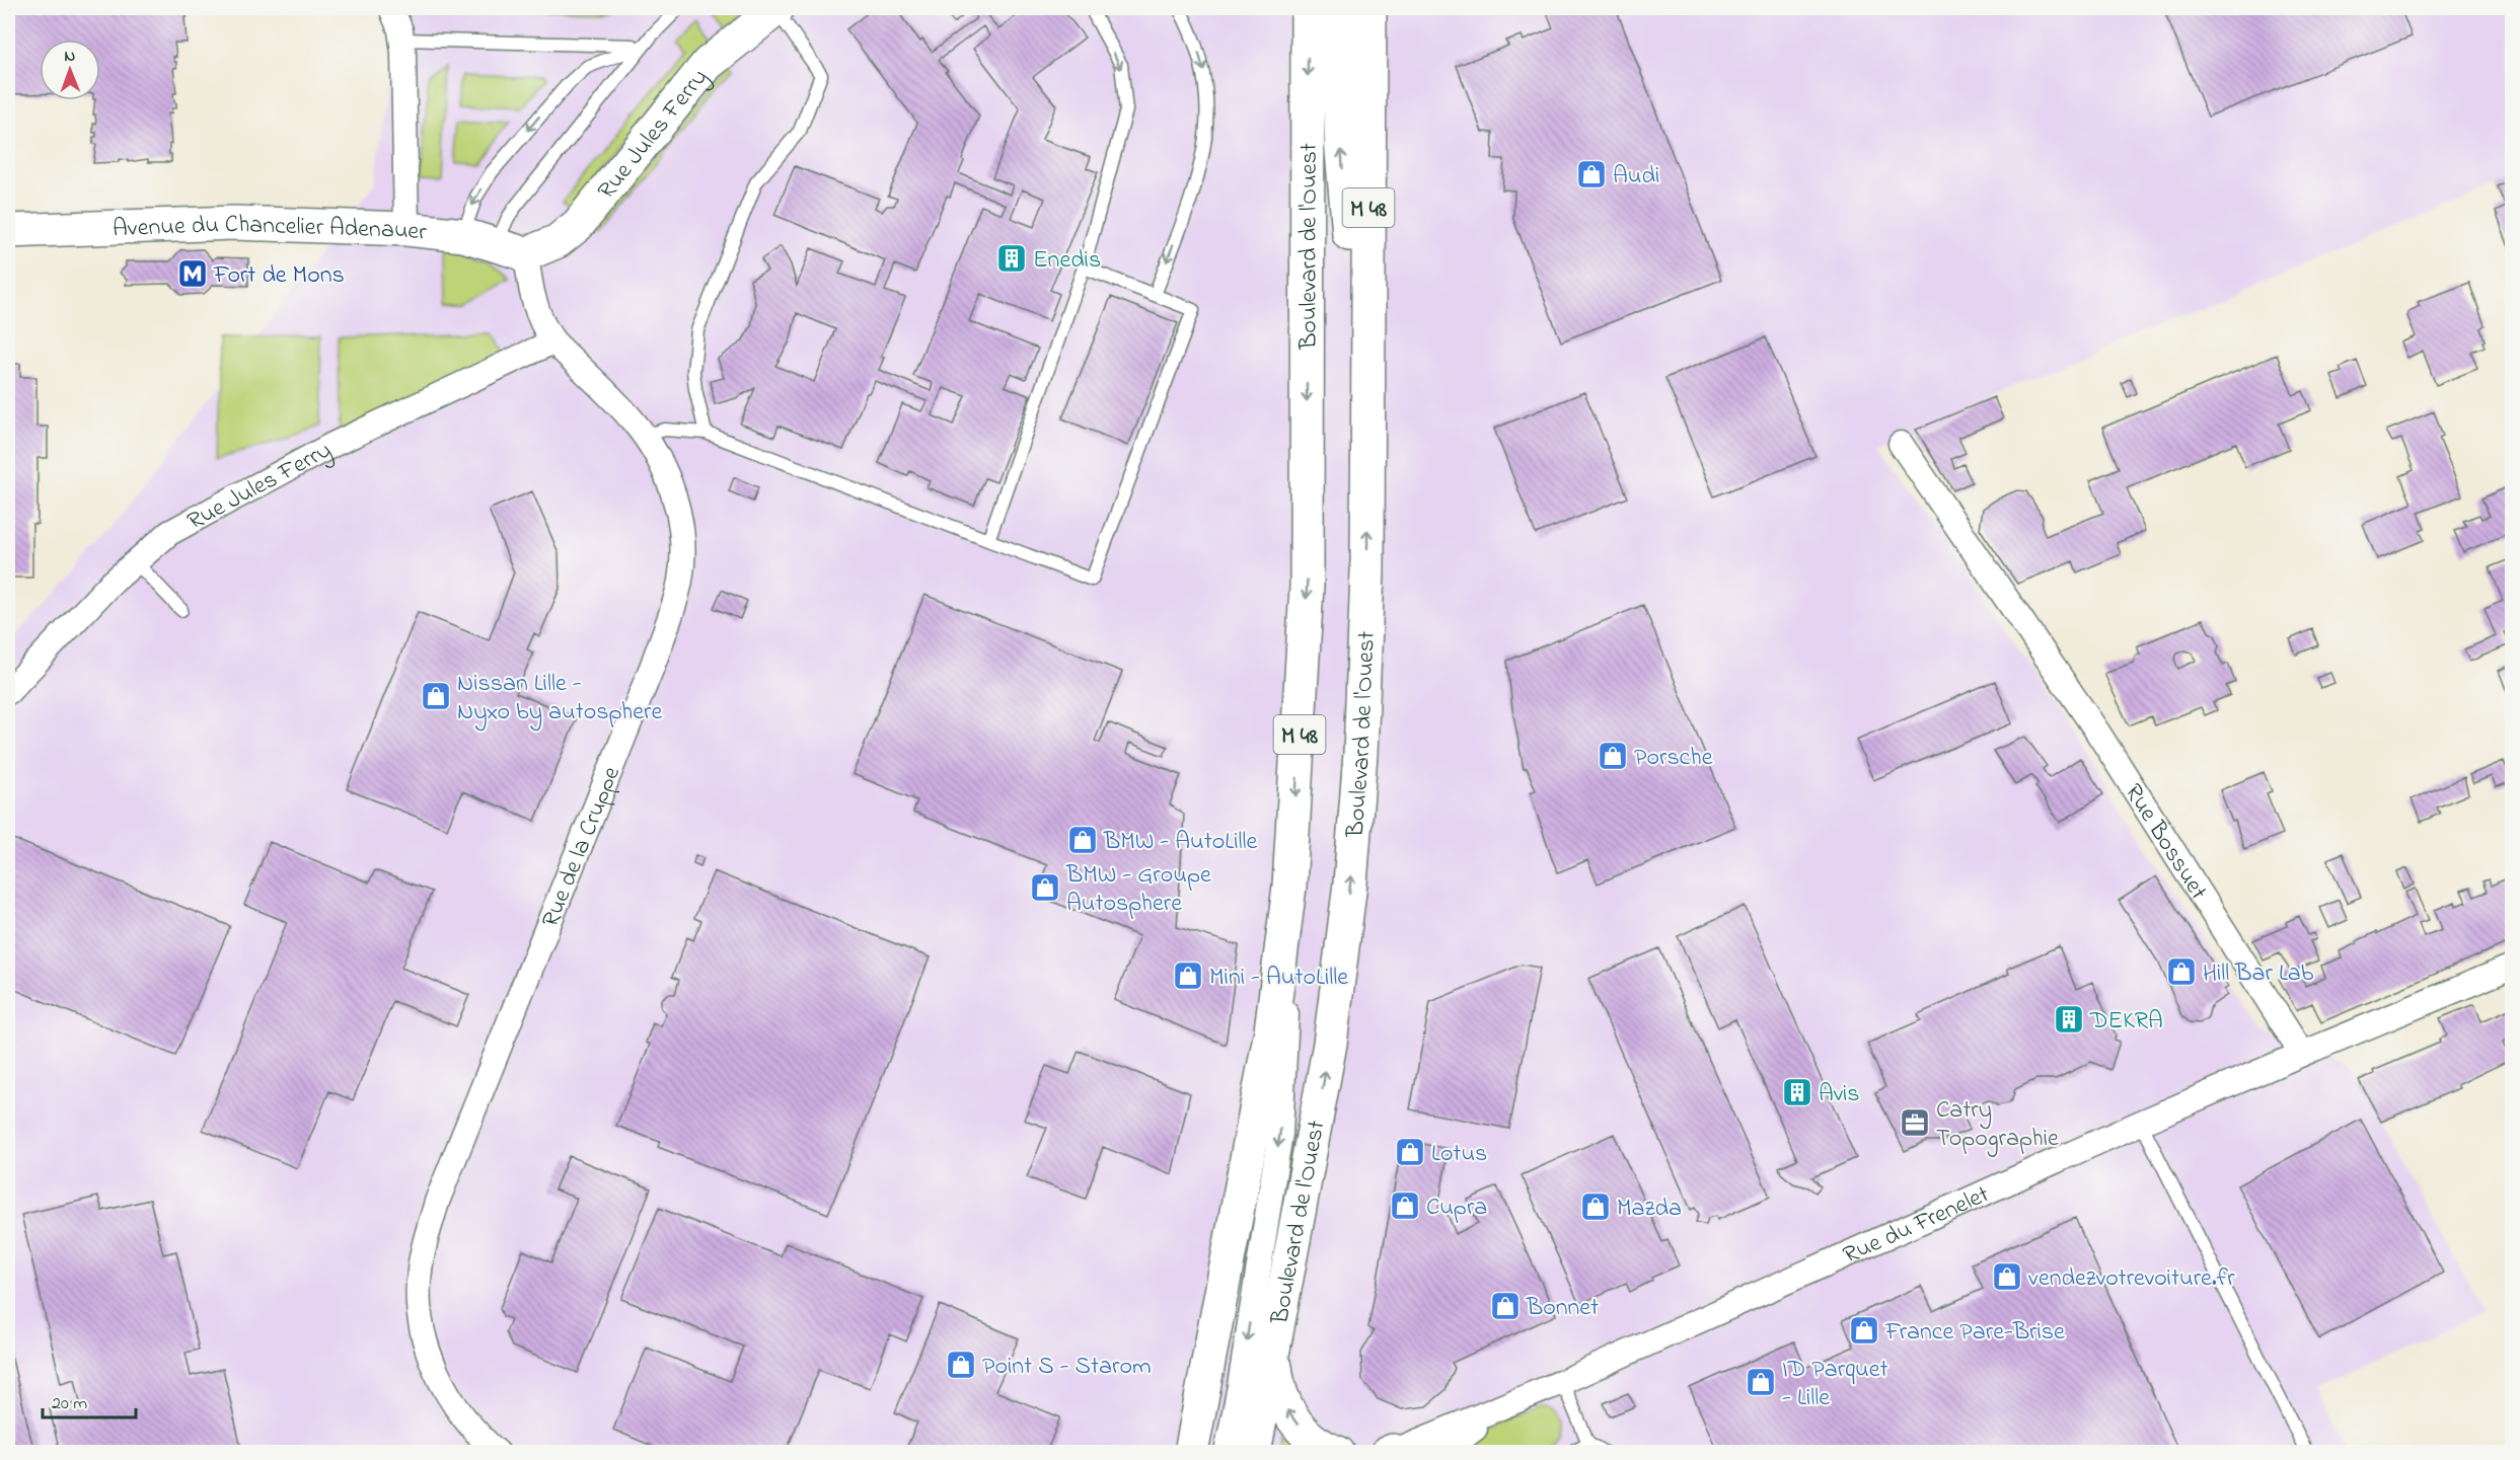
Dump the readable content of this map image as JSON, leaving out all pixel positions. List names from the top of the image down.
{
  "streets": {
    "main road": [
      "Rue Jules Ferry",
      "M 48",
      "Avenue du Chancelier Adenauer",
      "Boulevard de l'Ouest"
    ],
    "street": ["Rue Bossuet", "Rue de la Cruppe", "Rue du Frenelet"]
  },
  "crossings": [
    ["Rue Jules Ferry", "Avenue du Chancelier Adenauer"],
    ["Rue Jules Ferry", "Rue de la Cruppe"],
    ["Avenue du Chancelier Adenauer", "Rue de la Cruppe"],
    ["Rue Bossuet", "Rue du Frenelet"]
  ],
  "places": {
    "shop": [
      "Audi",
      "Nissan Lille - Nyxo by autosphere",
      "Porsche",
      "BMW - AutoLille",
      "BMW - Groupe Autosphere",
      "Hill Bar Lab",
      "Mini - AutoLille",
      "Lotus",
      "Cupra",
      "Mazda",
      "vendezvotrevoiture.fr",
      "Bonnet",
      "France Pare-Brise",
      "Point S - Starom",
      "ID Parquet - Lille"
    ],
    "building": ["Enedis", "DEKRA", "Avis"],
    "metro station": ["Fort de Mons"],
    "office": ["Catry Topographie"]
  },
  "scale_bar": "20 m",
  "north": "top"
}
